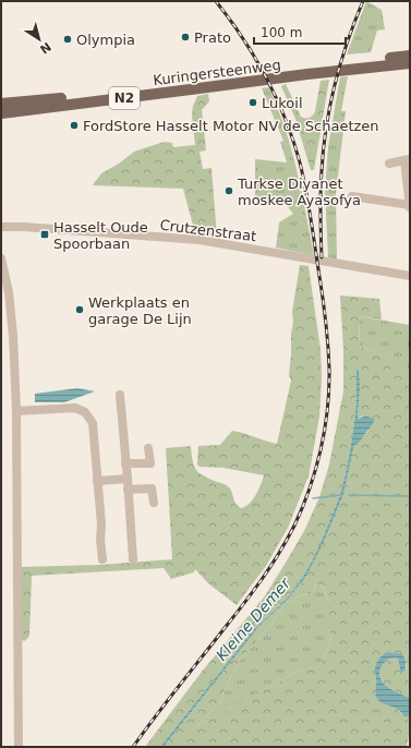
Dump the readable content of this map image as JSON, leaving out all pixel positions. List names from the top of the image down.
{
  "streets": {
    "main road": ["Kuringersteenweg", "N2"],
    "street": ["Crutzenstraat"]
  },
  "water": ["Kleine Demer"],
  "places": {
    "other": [
      "Prato",
      "Olympia",
      "Lukoil",
      "FordStore Hasselt Motor NV de Schaetzen",
      "Turkse Diyanet moskee Ayasofya",
      "Werkplaats en garage De Lijn"
    ],
    "transit": ["Hasselt Oude Spoorbaan"]
  },
  "scale_bar": "100 m",
  "north": "bottom right"
}
